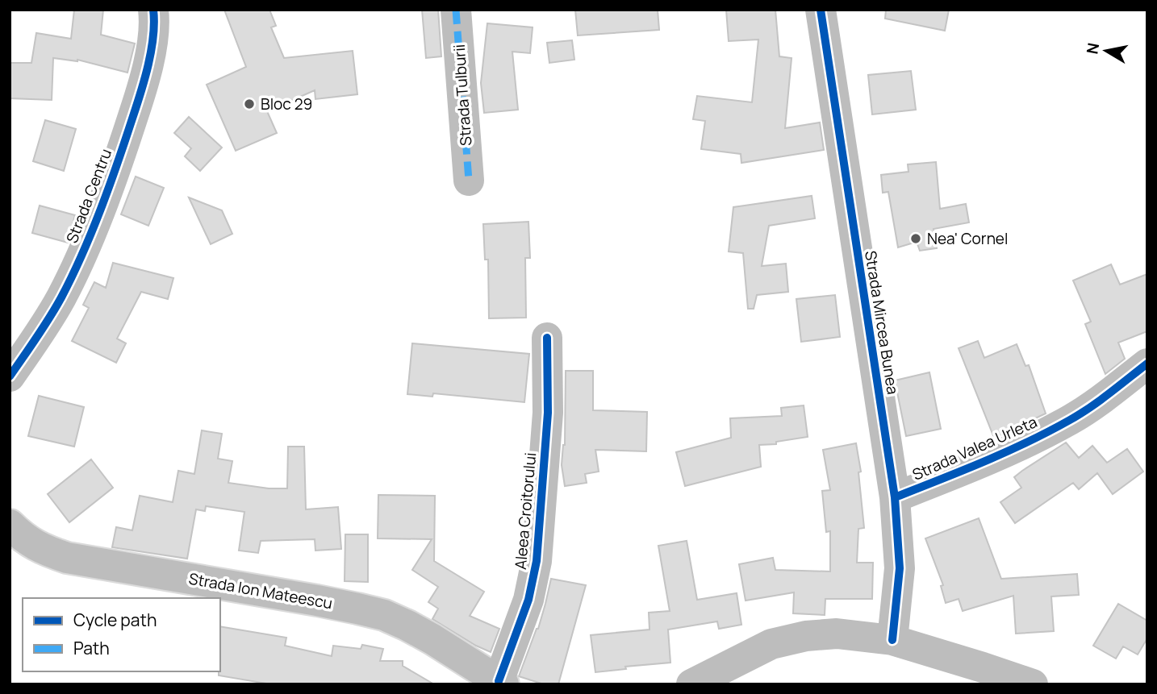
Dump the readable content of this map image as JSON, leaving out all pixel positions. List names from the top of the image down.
{
  "streets": {
    "street": [
      "Strada Tulburii",
      "Strada Centru",
      "Strada Mircea Bunea",
      "Strada Valea Urleta",
      "Aleea Croitorului",
      "Strada Ion Mateescu"
    ]
  },
  "crossings": [
    ["Strada Mircea Bunea", "Strada Valea Urleta"],
    ["Aleea Croitorului", "Strada Ion Mateescu"]
  ],
  "places": ["Bloc 29", "Nea' Cornel"],
  "legend": ["Cycle path", "Path"],
  "north": "left"
}
